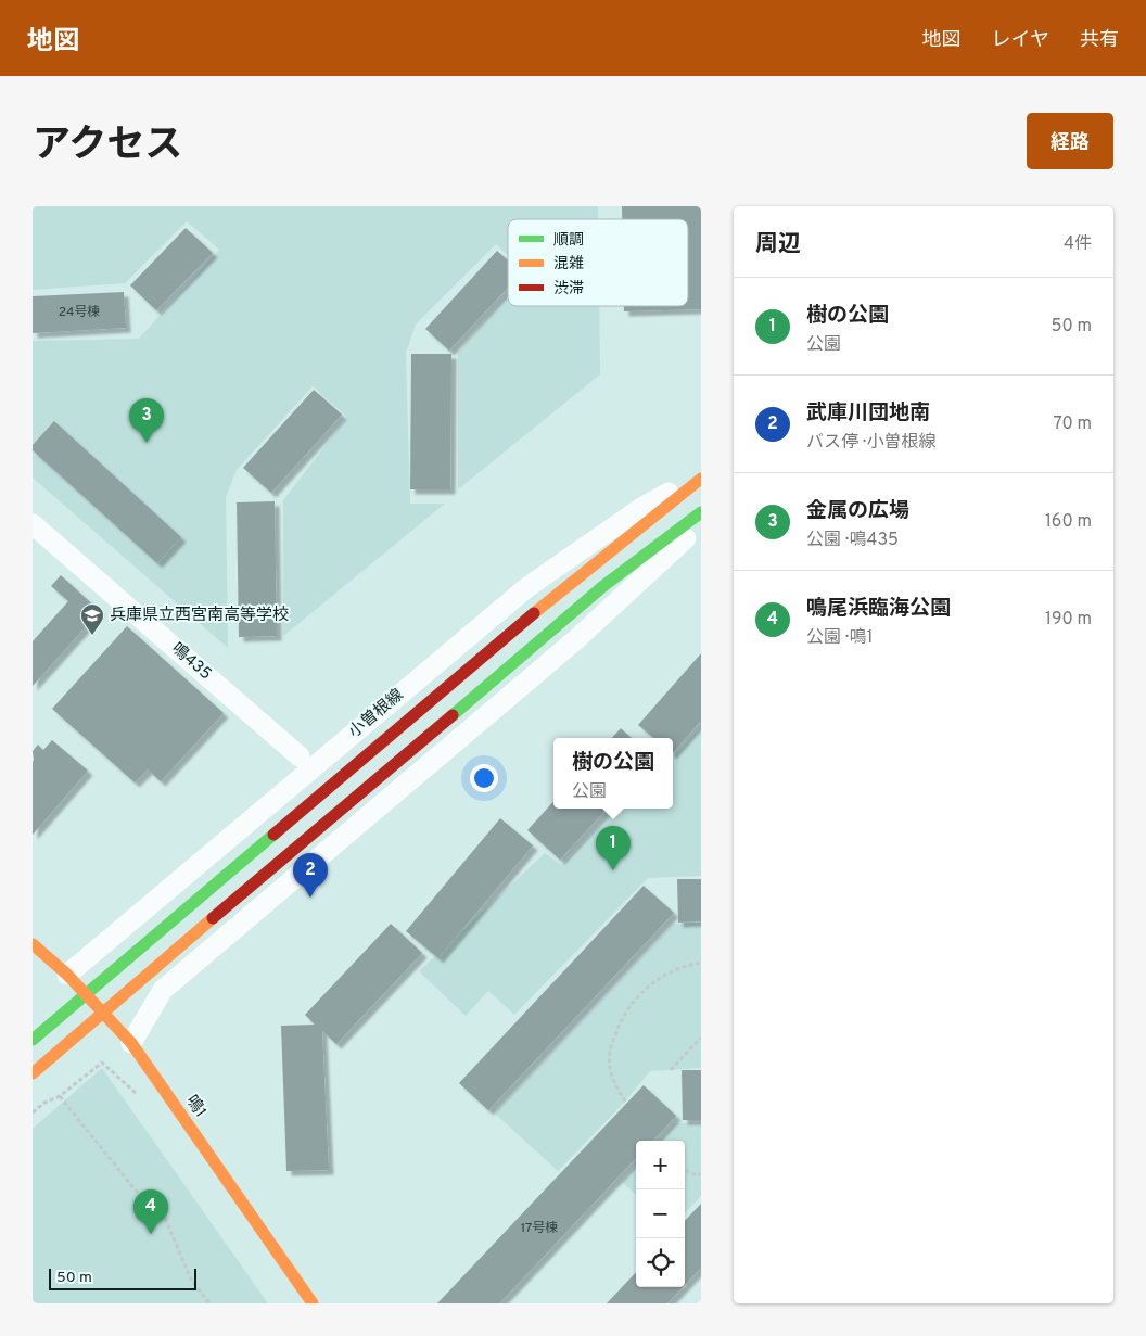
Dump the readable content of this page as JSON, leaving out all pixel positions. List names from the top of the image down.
{
  "streets": {
    "street": ["鳴435", "小曽根線", "鳴1"]
  },
  "crossings": [
    ["小曽根線", "鳴1"]
  ],
  "places": {
    "school or university": ["兵庫県立西宮南高等学校"]
  },
  "house_numbers": ["24号棟", "17号棟"],
  "legend": ["順調", "混雑", "渋滞"],
  "scale_bar": "50 m",
  "page": {
    "header": "地図",
    "nav": ["地図", "レイヤ", "共有"],
    "title": "アクセス",
    "buttons": "経路",
    "heading": ["周辺", "4件"],
    "list": [
      {
        "mark": "1",
        "name": "樹の公園",
        "note": "公園",
        "value": "50 m"
      },
      {
        "mark": "2",
        "name": "武庫川団地南",
        "note": "バス停 · 小曽根線",
        "value": "70 m"
      },
      {
        "mark": "3",
        "name": "金属の広場",
        "note": "公園 · 鳴435",
        "value": "160 m"
      },
      {
        "mark": "4",
        "name": "鳴尾浜臨海公園",
        "note": "公園 · 鳴1",
        "value": "190 m"
      }
    ],
    "pins": [
      "3",
      "1",
      "2",
      "4"
    ],
    "popup": ["樹の公園", "公園"],
    "map_buttons": ["+", "−"],
    "scale": "50 m"
  }
}
